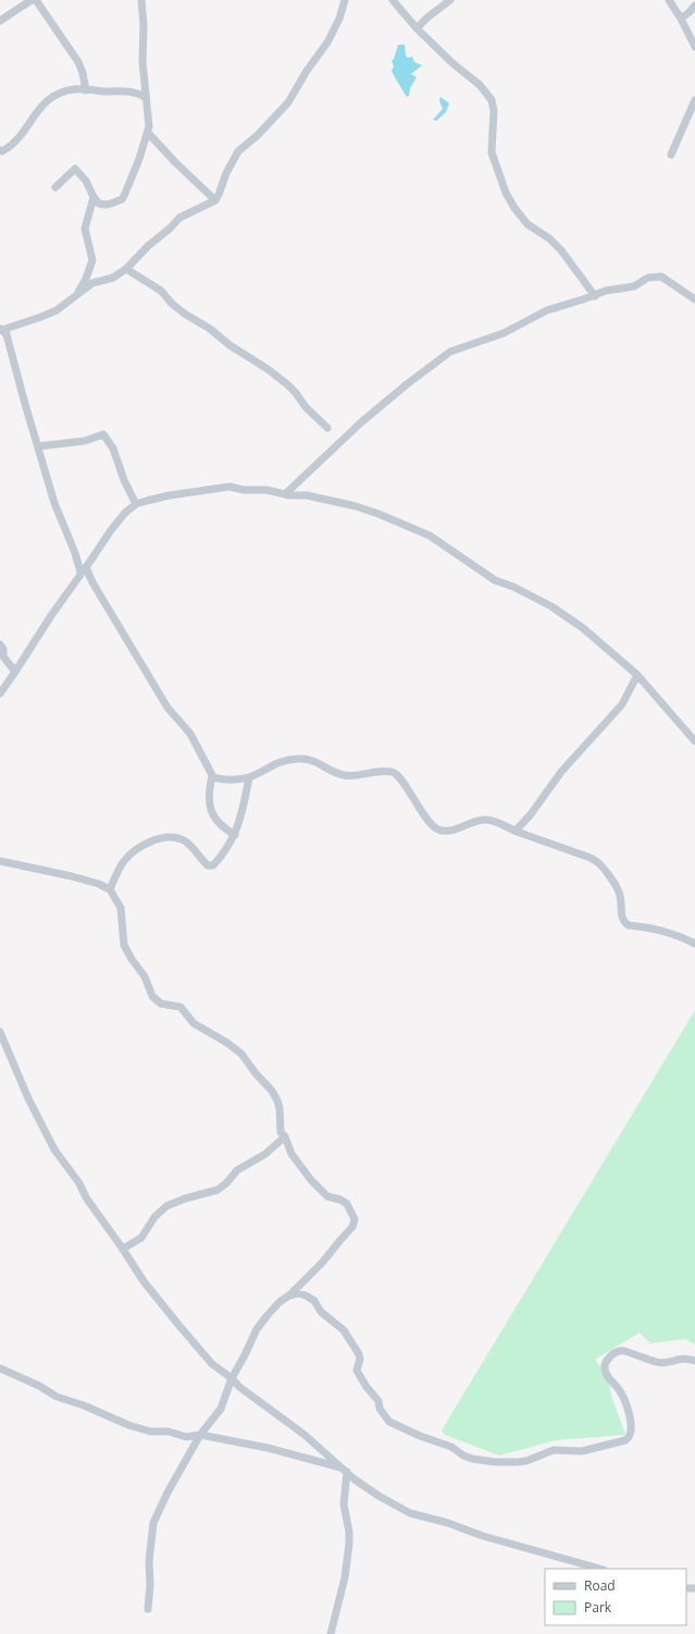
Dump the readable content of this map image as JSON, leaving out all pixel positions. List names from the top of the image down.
{
  "legend": ["Road", "Park"]
}
